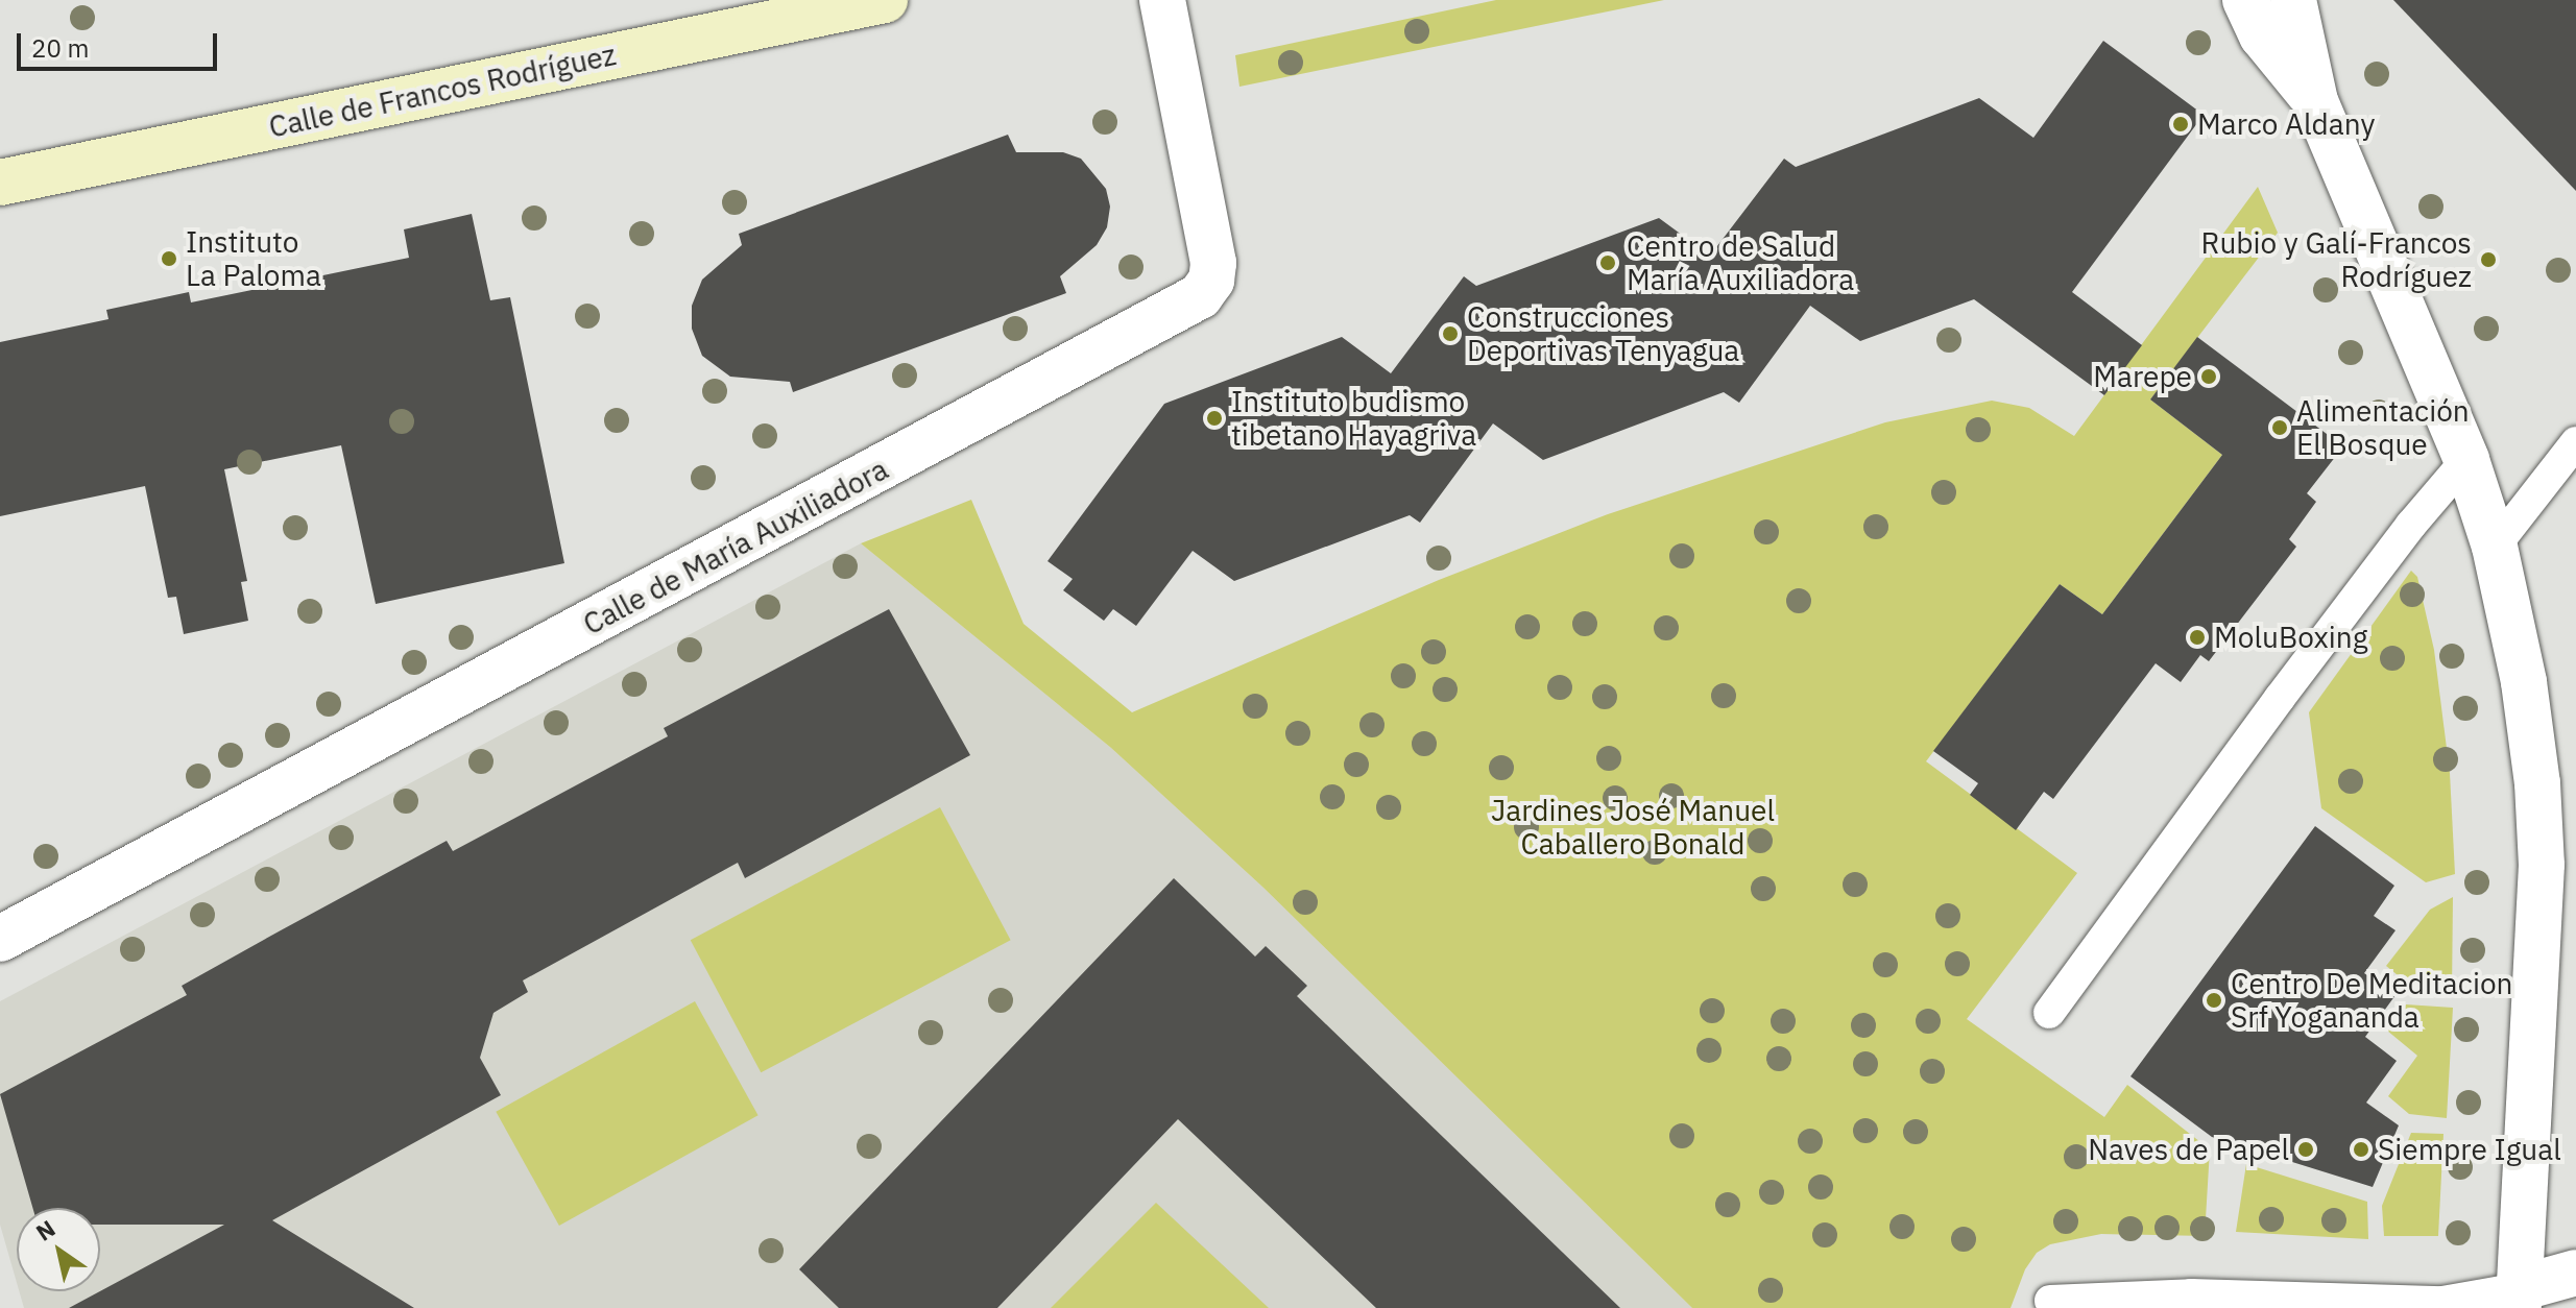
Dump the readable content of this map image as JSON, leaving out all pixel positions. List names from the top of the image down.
{
  "streets": {
    "street": ["Calle de Francos Rodríguez", "Calle de María Auxiliadora"]
  },
  "parks": ["Jardines José Manuel Caballero Bonald"],
  "places": [
    "Marco Aldany",
    "Instituto La Paloma",
    "Rubio y Galí-Francos Rodríguez",
    "Centro de Salud María Auxiliadora",
    "Construcciones Deportivas Tenyagua",
    "Marepe",
    "Instituto budismo tibetano Hayagriva",
    "Alimentación El Bosque",
    "MoluBoxing",
    "Centro De Meditacion Srf Yogananda",
    "Naves de Papel",
    "Siempre Igual"
  ],
  "scale_bar": "20 m",
  "north": "top left"
}
